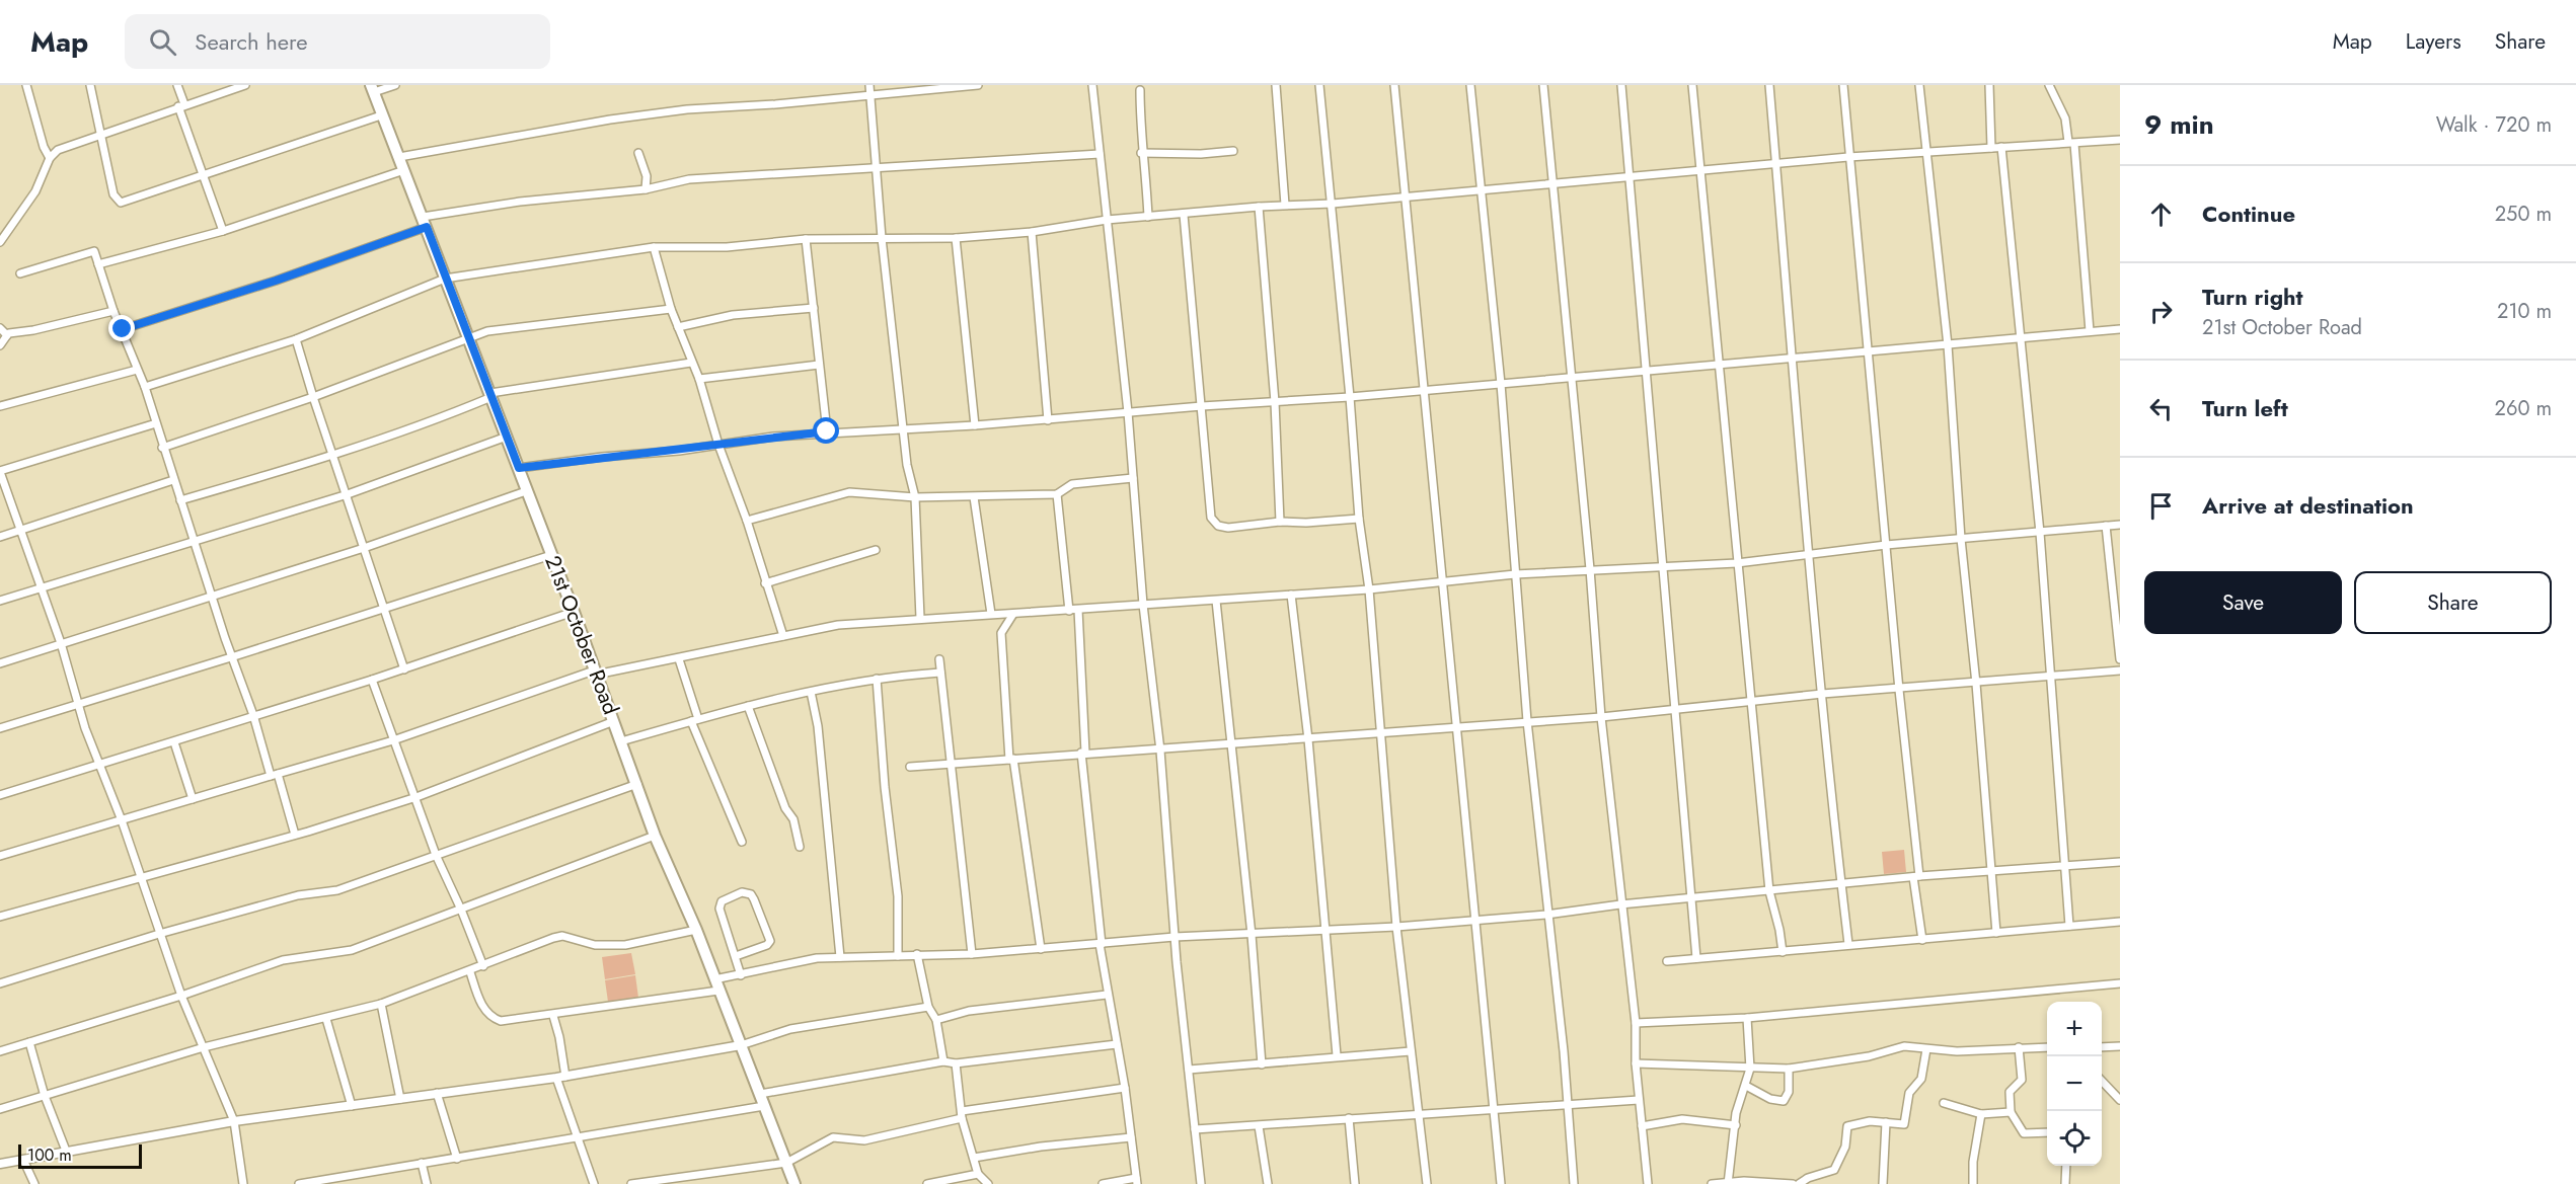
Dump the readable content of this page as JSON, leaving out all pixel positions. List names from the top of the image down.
{
  "streets": {
    "main road": ["21st October Road"]
  },
  "scale_bar": "100 m",
  "page": {
    "header": "Map",
    "search": "Search here",
    "nav": ["Map", "Layers", "Share"],
    "heading": ["9 min", "Walk · 720 m"],
    "list": [
      ["Continue", "250 m"],
      ["Turn right", "21st October Road", "210 m"],
      ["Turn left", "260 m"],
      "Arrive at destination"
    ],
    "buttons": ["Save", "Share"],
    "map_buttons": ["+", "−"],
    "scale": "100 m"
  }
}
